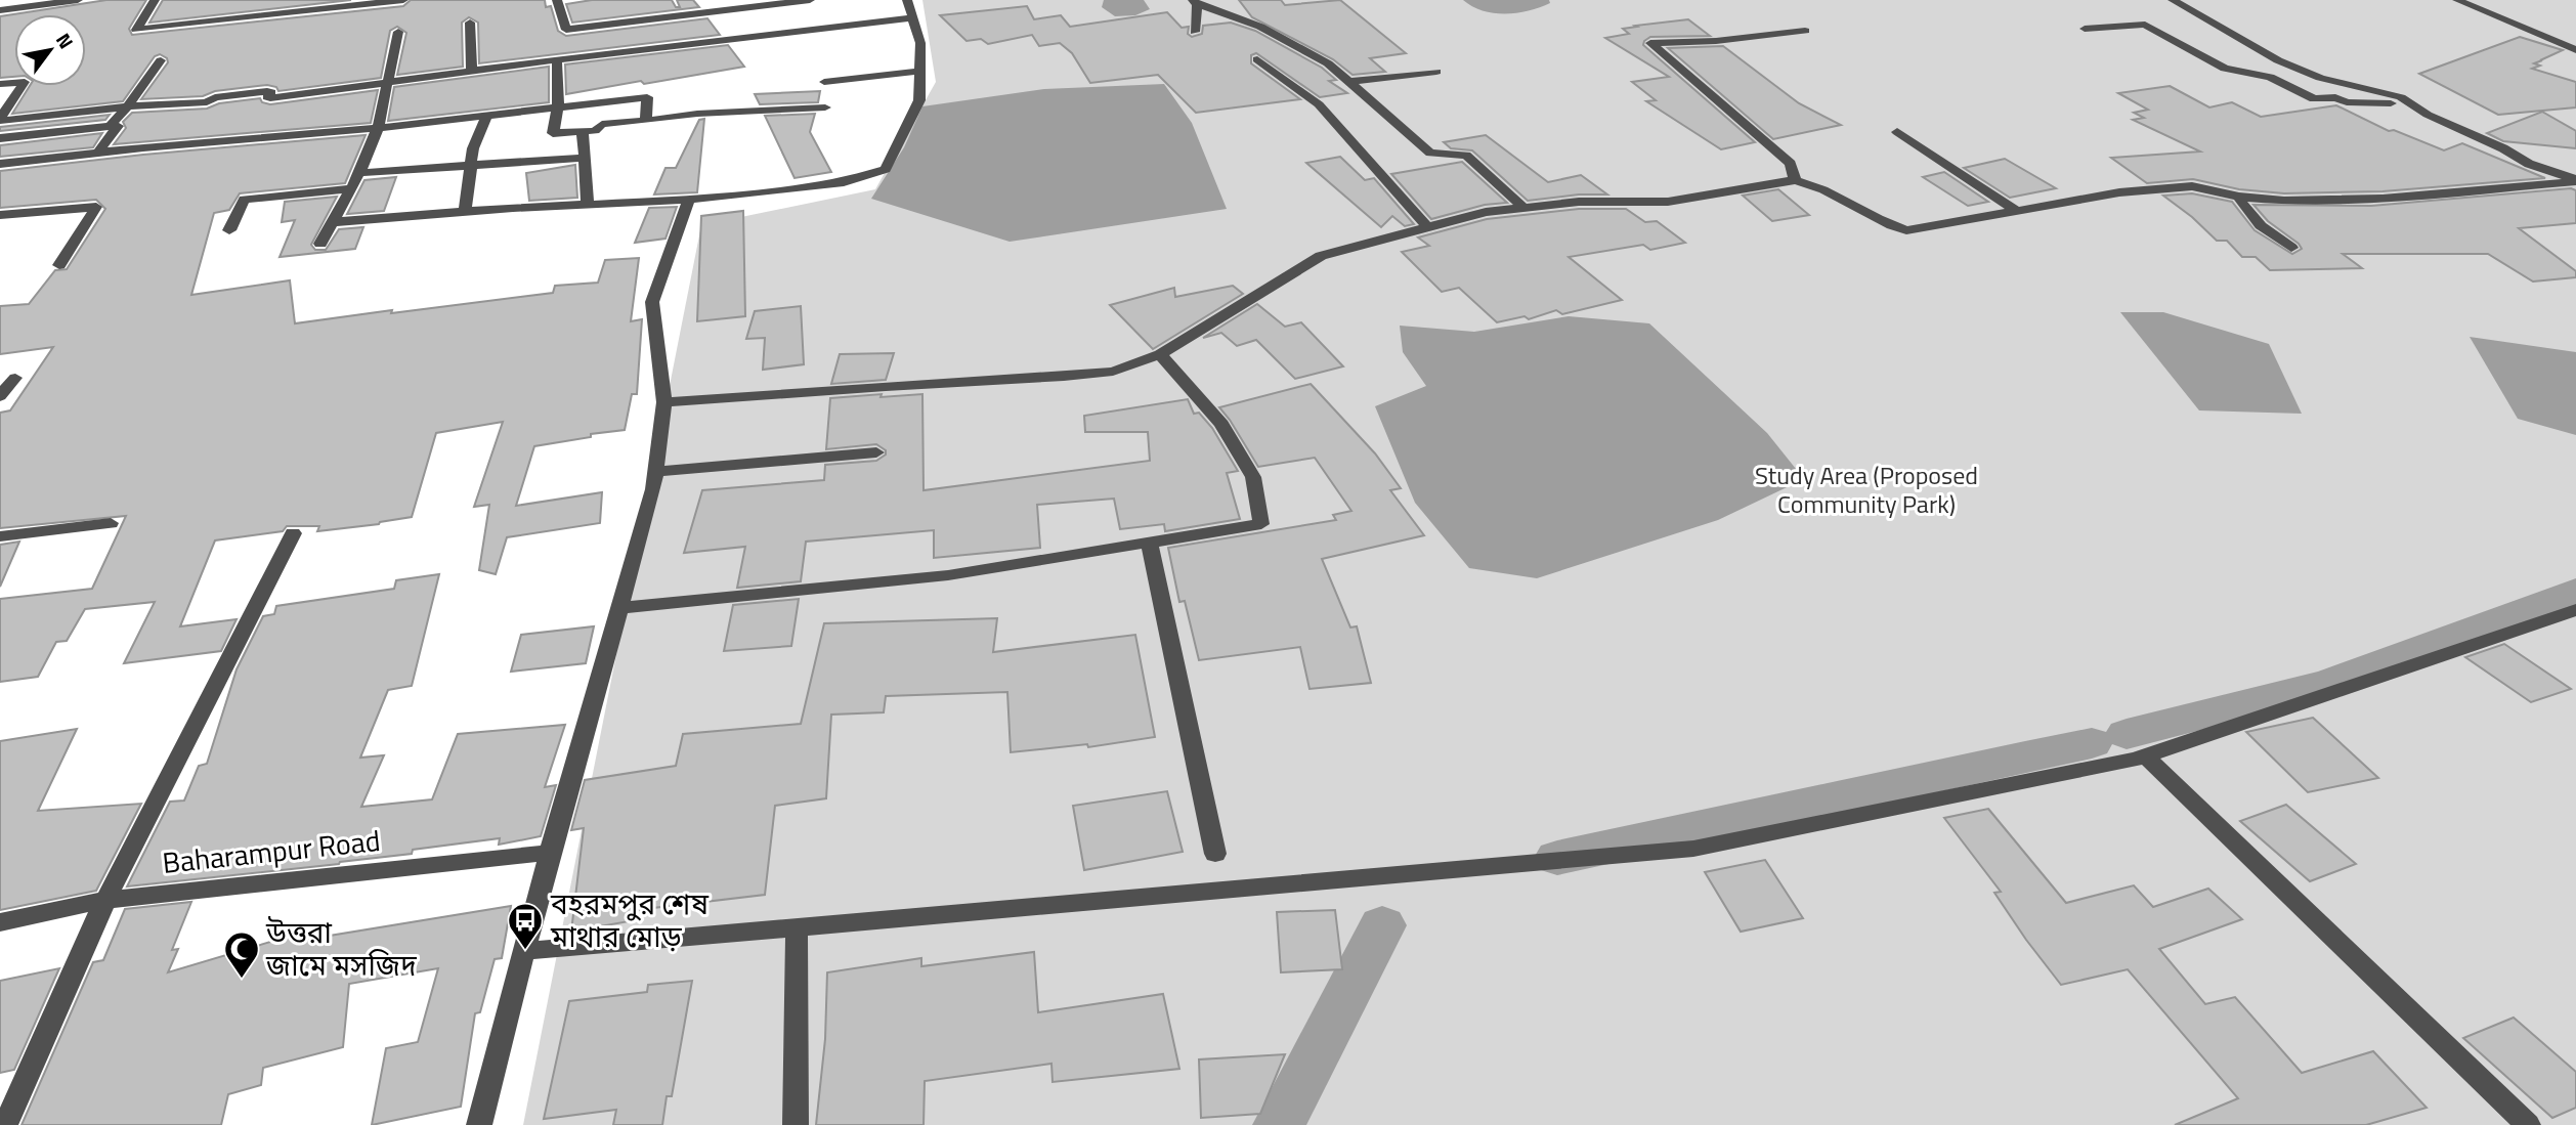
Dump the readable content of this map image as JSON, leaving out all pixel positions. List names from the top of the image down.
{
  "streets": {
    "street": ["Baharampur Road"]
  },
  "parks": ["Study Area (Proposed Community Park)"],
  "places": {
    "bus stop": ["বহরমপুর শেষ মাথার মোড়"],
    "mosque": ["উত্তরা জামে মসজিদ"]
  },
  "north": "top right"
}
